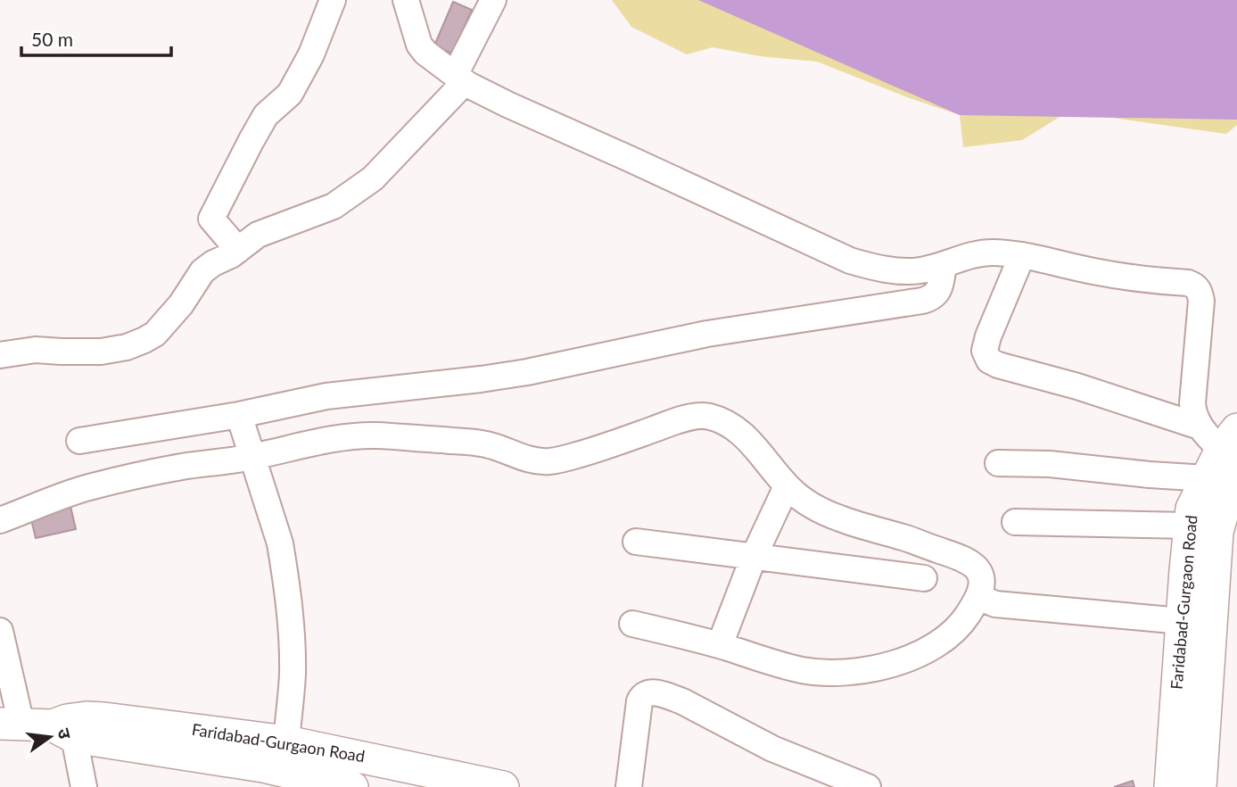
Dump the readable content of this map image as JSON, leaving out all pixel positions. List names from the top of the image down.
{
  "streets": {
    "main road": ["Faridabad-Gurgaon Road"]
  },
  "scale_bar": "50 m",
  "north": "right"
}
